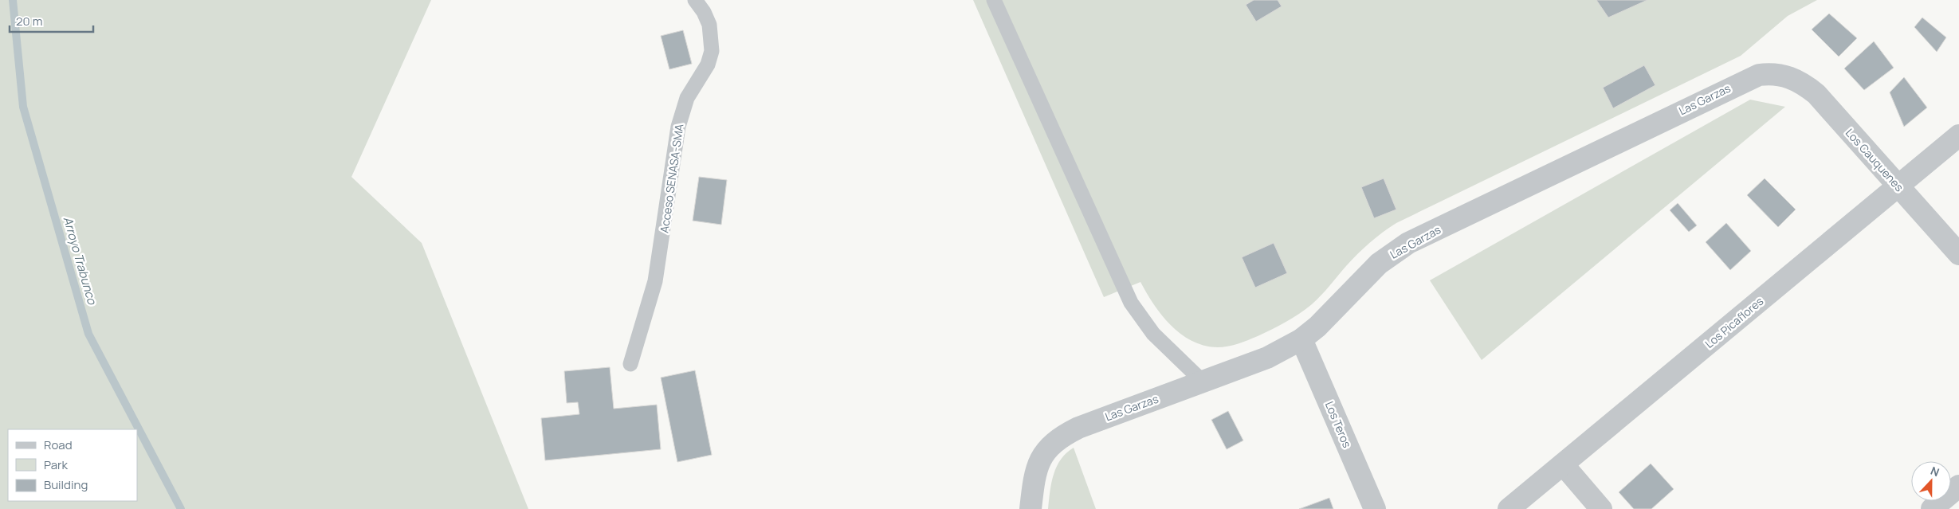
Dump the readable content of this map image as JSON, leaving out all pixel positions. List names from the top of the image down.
{
  "streets": {
    "street": [
      "Las Garzas",
      "Los Cauquenes",
      "Los Picaflores",
      "Los Teros"
    ],
    "lane": ["Acceso SENASA-SMA"]
  },
  "crossings": [
    ["Las Garzas", "Los Cauquenes"],
    ["Las Garzas", "Los Teros"],
    ["Los Cauquenes", "Los Picaflores"]
  ],
  "water": ["Arroyo Trabunco"],
  "legend": ["Road", "Park", "Building"],
  "scale_bar": "20 m",
  "north": "top"
}
